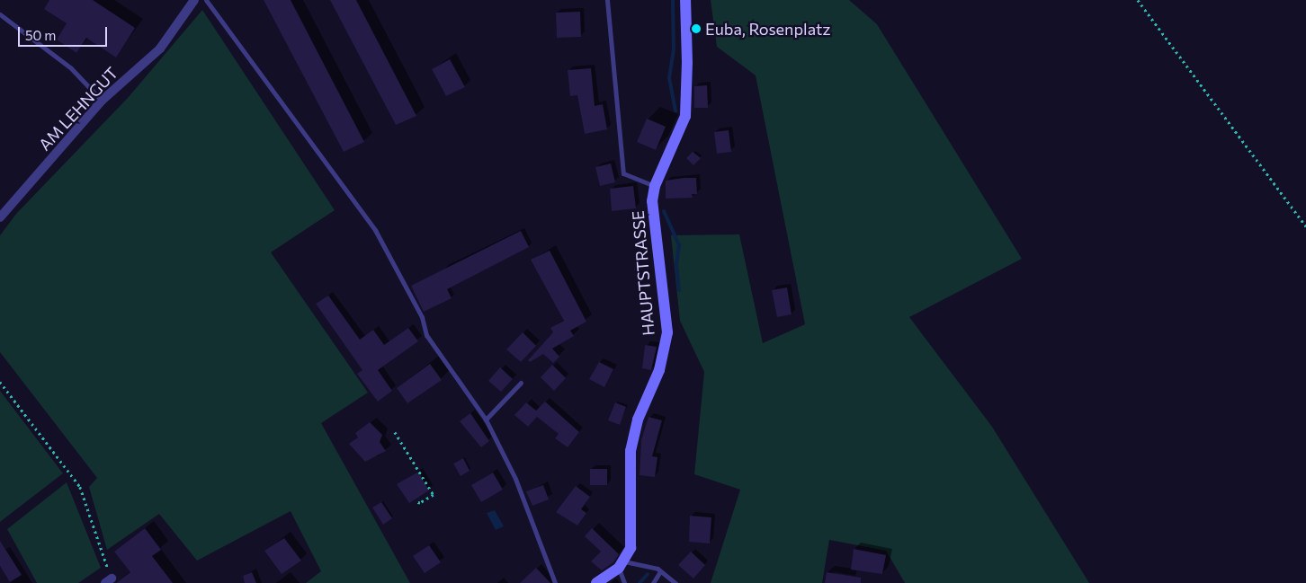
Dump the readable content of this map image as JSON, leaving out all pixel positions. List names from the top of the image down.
{
  "streets": {
    "street": ["AM LEHNGUT", "HAUPTSTRASSE"]
  },
  "places": ["Euba, Rosenplatz"],
  "scale_bar": "50 m"
}
